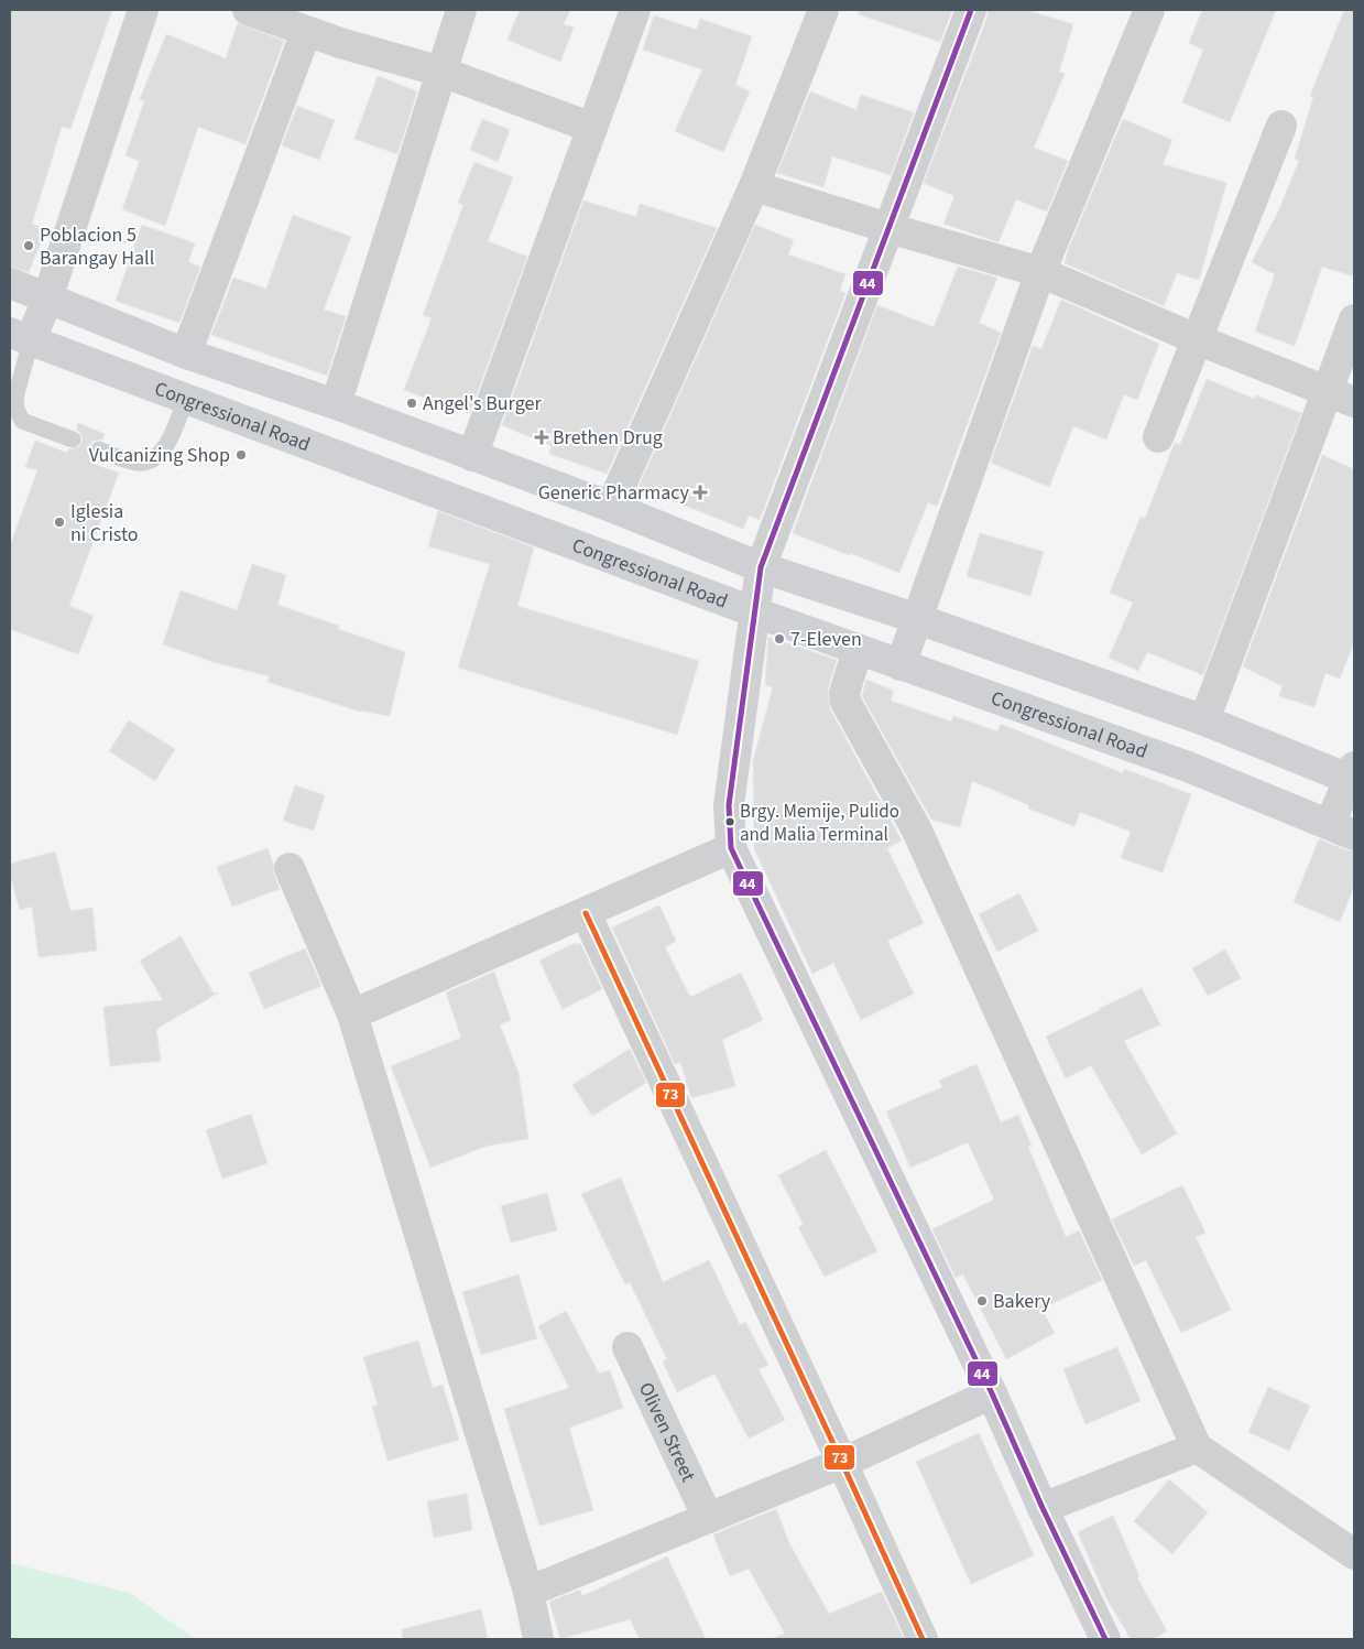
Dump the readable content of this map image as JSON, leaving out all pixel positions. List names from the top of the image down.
{
  "streets": {
    "main road": ["Congressional Road"],
    "street": ["Oliven Street"]
  },
  "places": {
    "other": [
      "Poblacion 5 Barangay Hall",
      "Angel's Burger",
      "Vulcanizing Shop",
      "Iglesia ni Cristo",
      "7-Eleven",
      "Brgy. Memije, Pulido and Malia Terminal",
      "Bakery"
    ],
    "health": ["Brethen Drug", "Generic Pharmacy"]
  },
  "lines": ["transit line 44", "transit line 73"]
}
